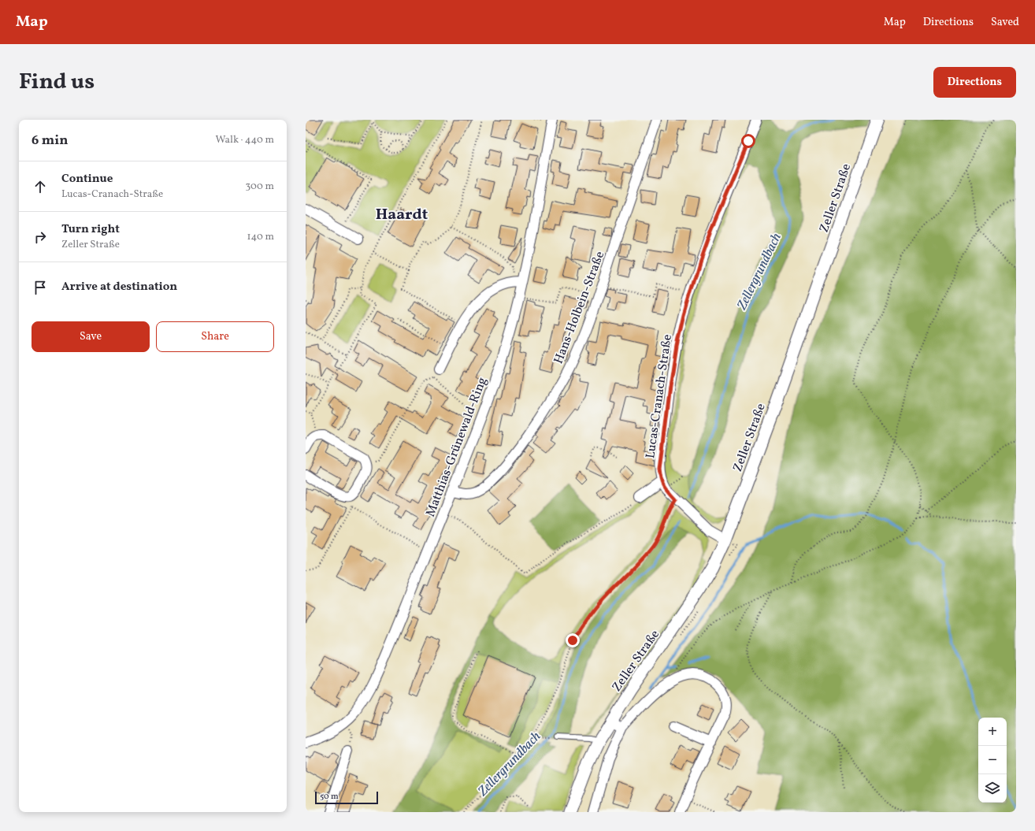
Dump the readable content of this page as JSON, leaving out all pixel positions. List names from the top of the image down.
{
  "streets": {
    "street": [
      "Zeller Straße",
      "Hans-Holbein-Straße",
      "Lucas-Cranach-Straße",
      "Matthias-Grünewald-Ring"
    ]
  },
  "crossings": [
    ["Hans-Holbein-Straße", "Matthias-Grünewald-Ring"]
  ],
  "districts": ["Haardt"],
  "water": ["Zellergrundbach"],
  "scale_bar": "50 m",
  "page": {
    "header": "Map",
    "nav": ["Map", "Directions", "Saved"],
    "title": "Find us",
    "buttons": [
      "Directions",
      ["Save", "Share"]
    ],
    "heading": ["6 min", "Walk · 440 m"],
    "list": [
      ["Continue", "Lucas-Cranach-Straße", "300 m"],
      ["Turn right", "Zeller Straße", "140 m"],
      "Arrive at destination"
    ],
    "map_buttons": ["+", "−"],
    "scale": "50 m"
  }
}
